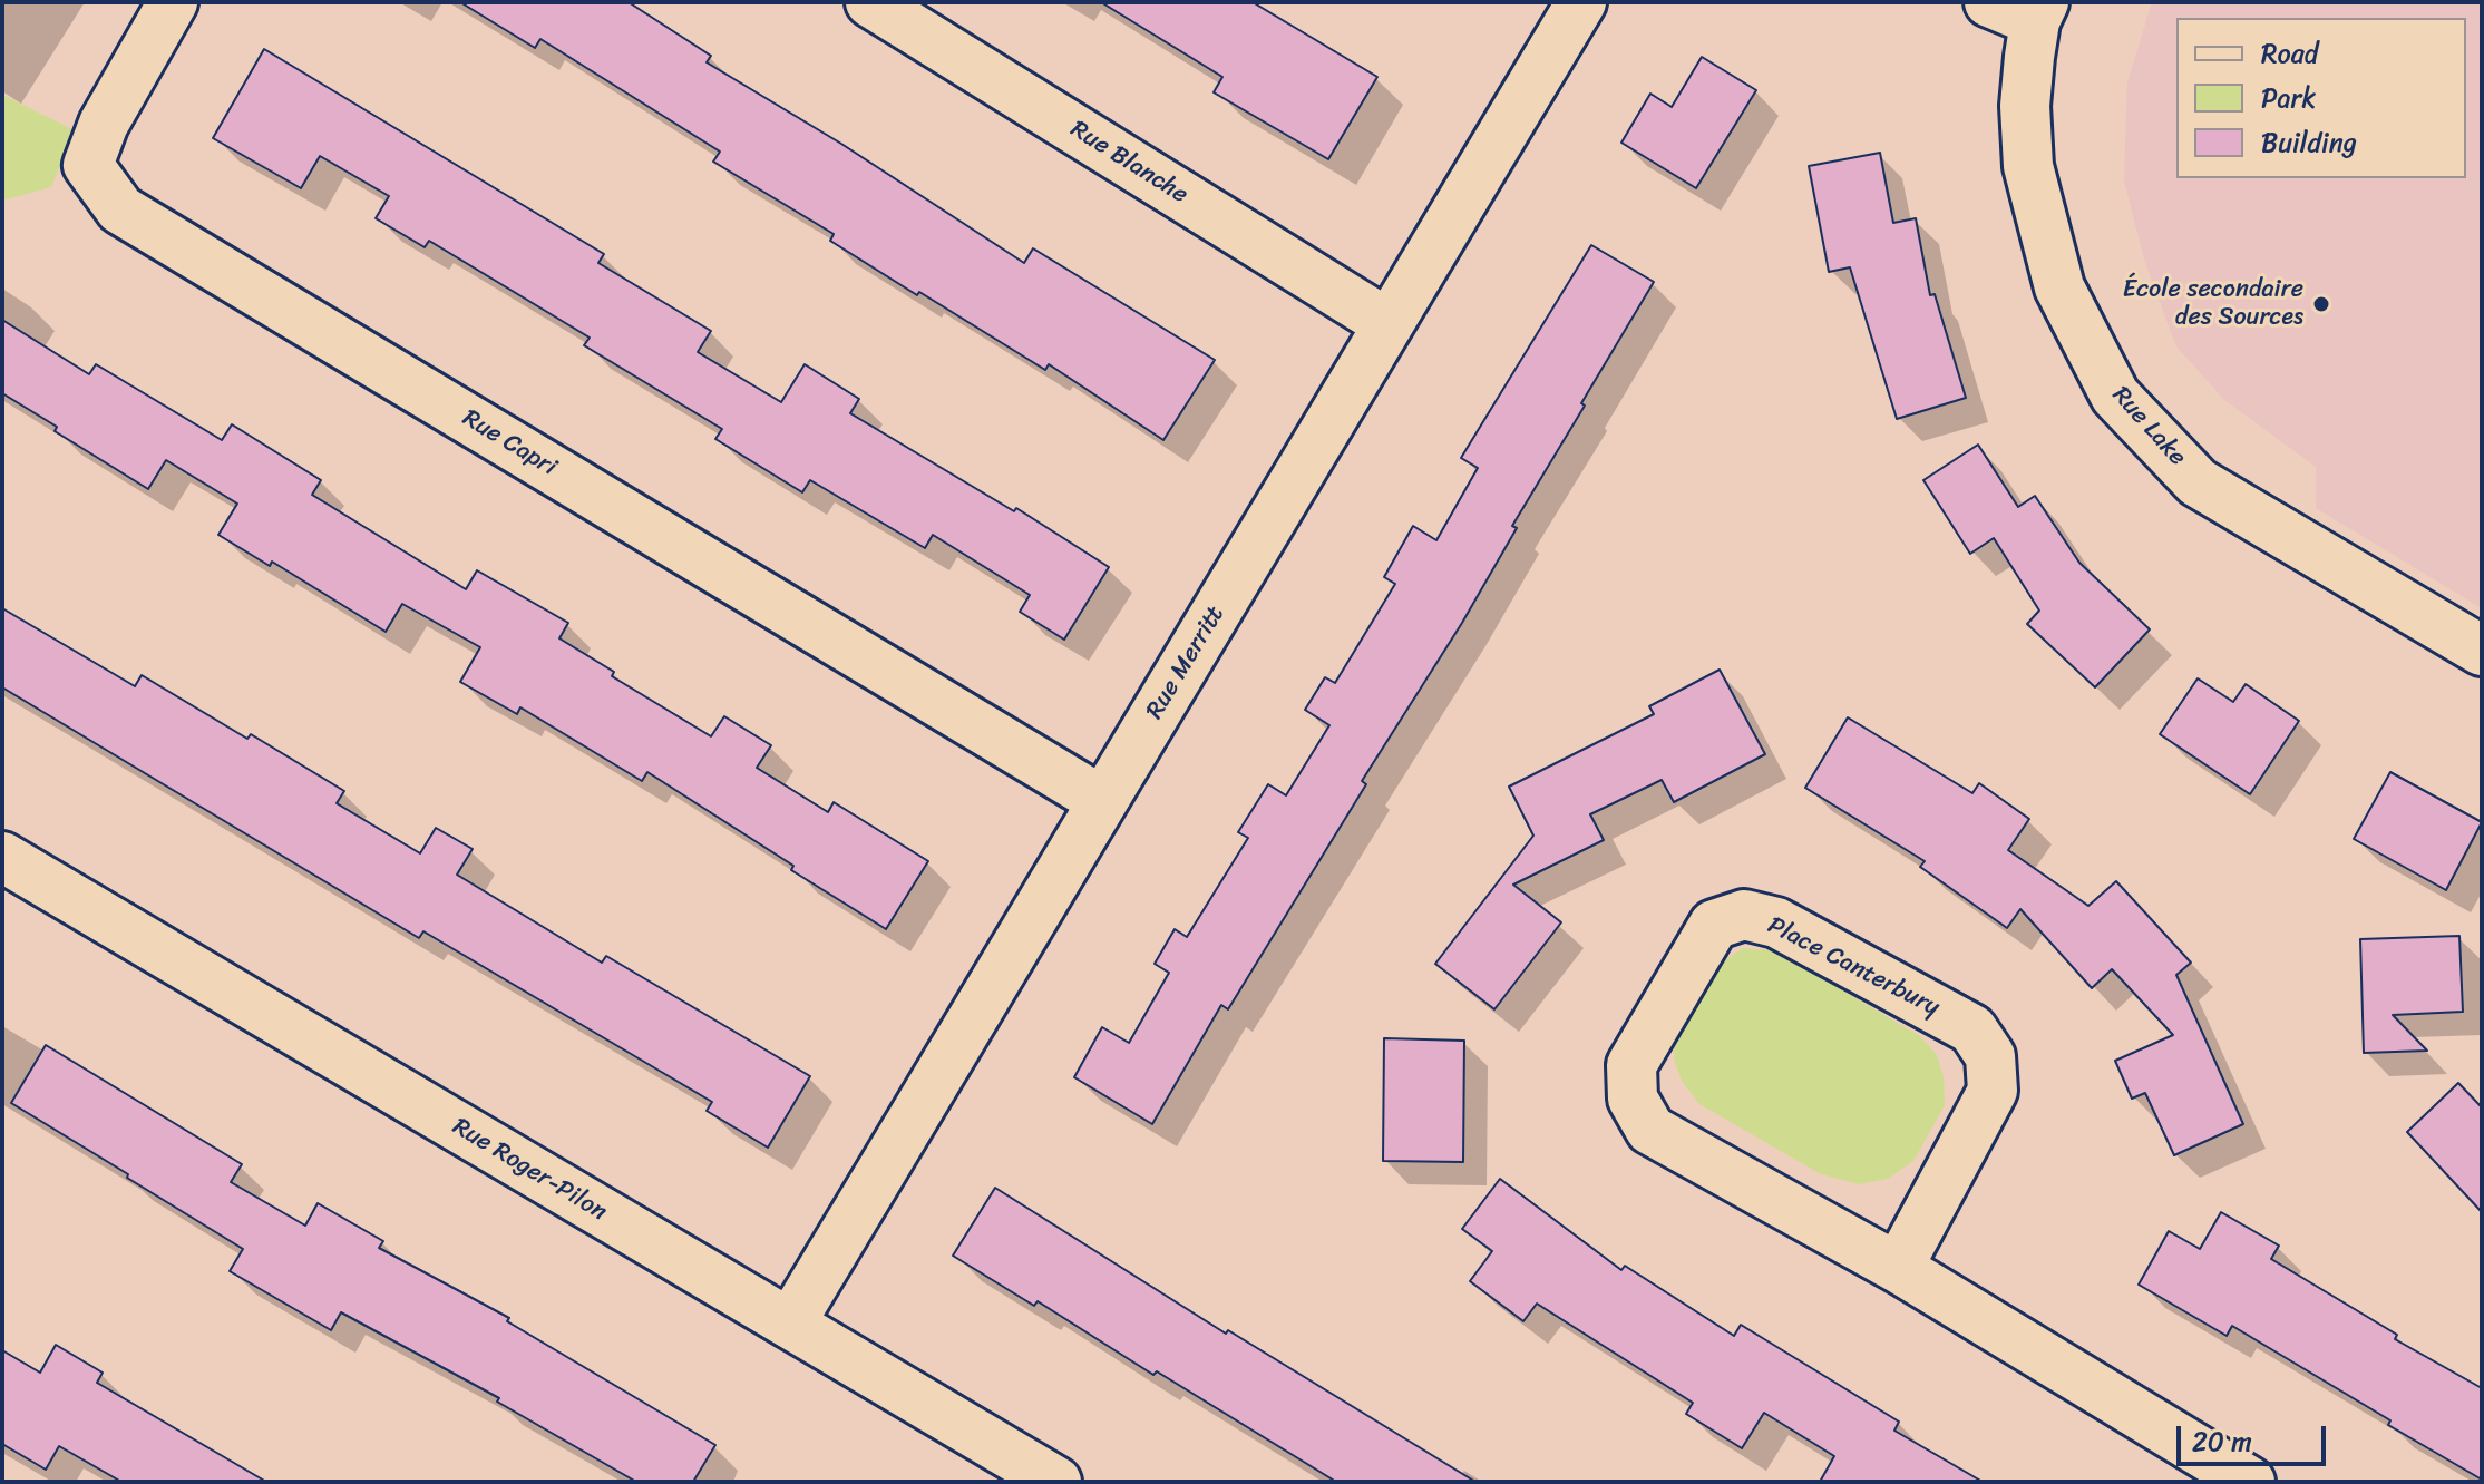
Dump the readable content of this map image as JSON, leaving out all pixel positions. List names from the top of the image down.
{
  "streets": {
    "street": [
      "Rue Blanche",
      "Rue Lake",
      "Rue Capri",
      "Rue Merritt",
      "Place Canterbury",
      "Rue Roger-Pilon"
    ]
  },
  "crossings": [
    ["Rue Blanche", "Rue Merritt"],
    ["Rue Capri", "Rue Merritt"],
    ["Rue Merritt", "Rue Roger-Pilon"]
  ],
  "places": ["École secondaire des Sources"],
  "legend": ["Road", "Park", "Building"],
  "scale_bar": "20 m"
}
